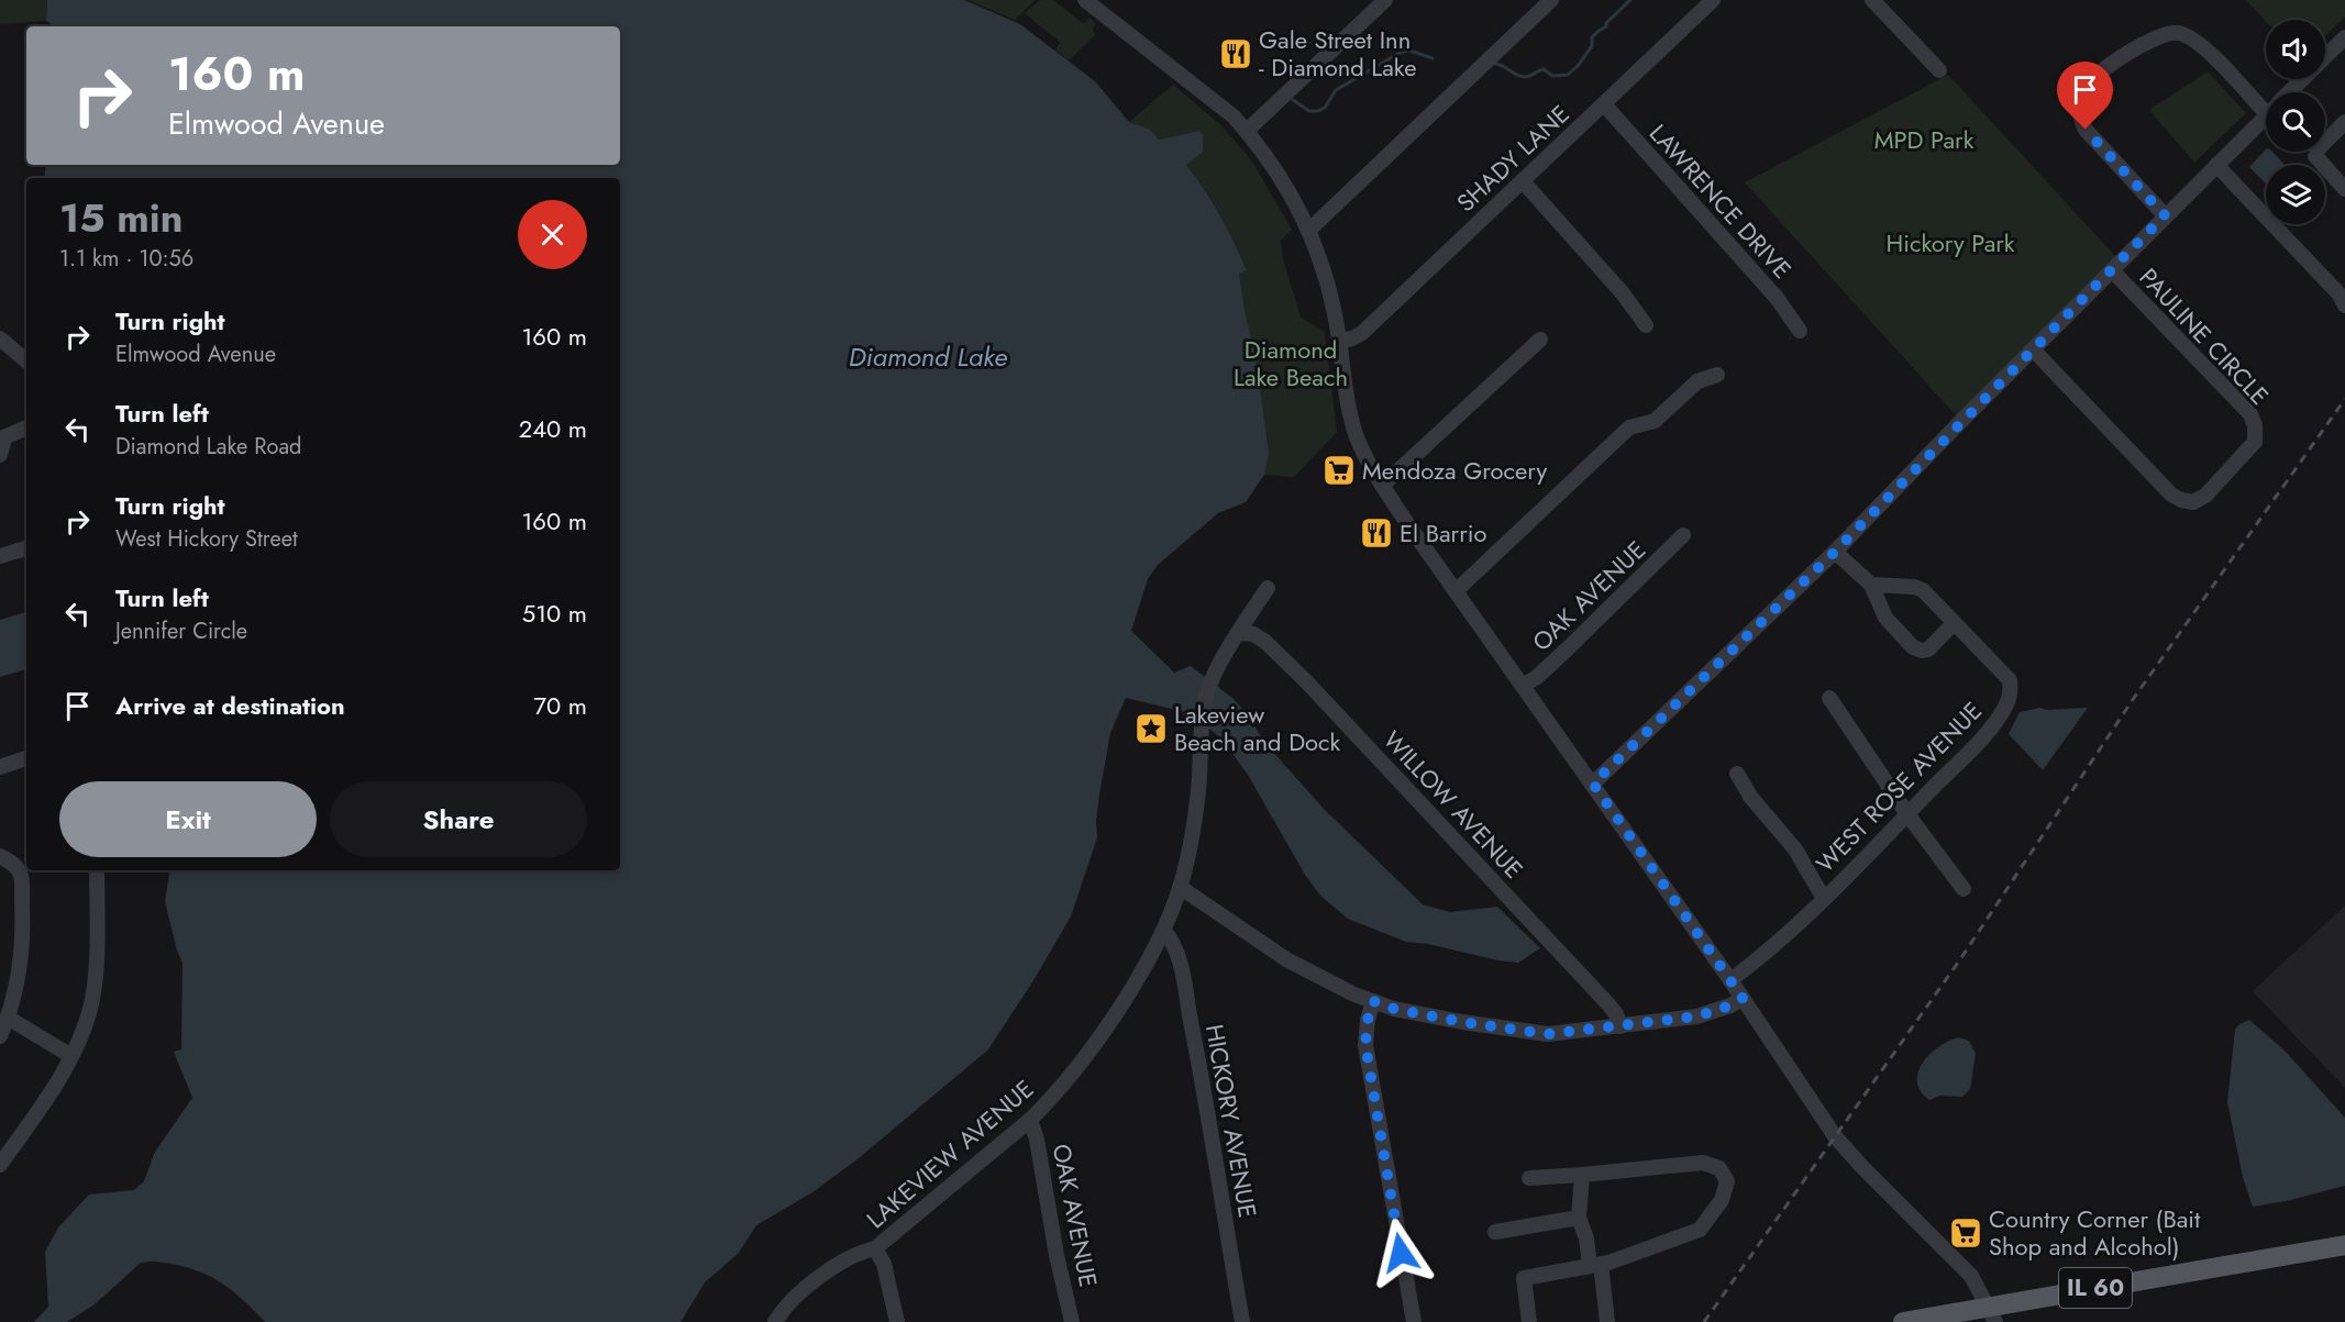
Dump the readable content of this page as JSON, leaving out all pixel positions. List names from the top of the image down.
{
  "streets": {
    "main road": ["IL 60"],
    "street": [
      "SHADY LANE",
      "LAWRENCE DRIVE",
      "PAULINE CIRCLE",
      "OAK AVENUE",
      "WEST ROSE AVENUE",
      "WILLOW AVENUE",
      "HICKORY AVENUE",
      "LAKEVIEW AVENUE"
    ]
  },
  "crossings": [
    ["SHADY LANE", "LAWRENCE DRIVE"],
    ["OAK AVENUE", "LAKEVIEW AVENUE"],
    ["WILLOW AVENUE", "LAKEVIEW AVENUE"],
    ["HICKORY AVENUE", "LAKEVIEW AVENUE"]
  ],
  "water": ["Diamond Lake"],
  "parks": ["MPD Park", "Hickory Park", "Diamond Lake Beach"],
  "places": {
    "restaurant": ["Gale Street Inn - Diamond Lake", "El Barrio"],
    "supermarket": ["Mendoza Grocery", "Country Corner (Bait Shop and Alcohol)"],
    "place": ["Lakeview Beach and Dock"]
  },
  "page": {
    "turn": ["160 m", "Elmwood Avenue"],
    "heading": ["15 min", "1.1 km · 10:56"],
    "list": [
      {
        "name": "Turn right",
        "note": "Elmwood Avenue",
        "value": "160 m"
      },
      {
        "name": "Turn left",
        "note": "Diamond Lake Road",
        "value": "240 m"
      },
      {
        "name": "Turn right",
        "note": "West Hickory Street",
        "value": "160 m"
      },
      {
        "name": "Turn left",
        "note": "Jennifer Circle",
        "value": "510 m"
      },
      {
        "name": "Arrive at destination",
        "value": "70 m"
      }
    ],
    "buttons": ["Exit", "Share"]
  }
}
